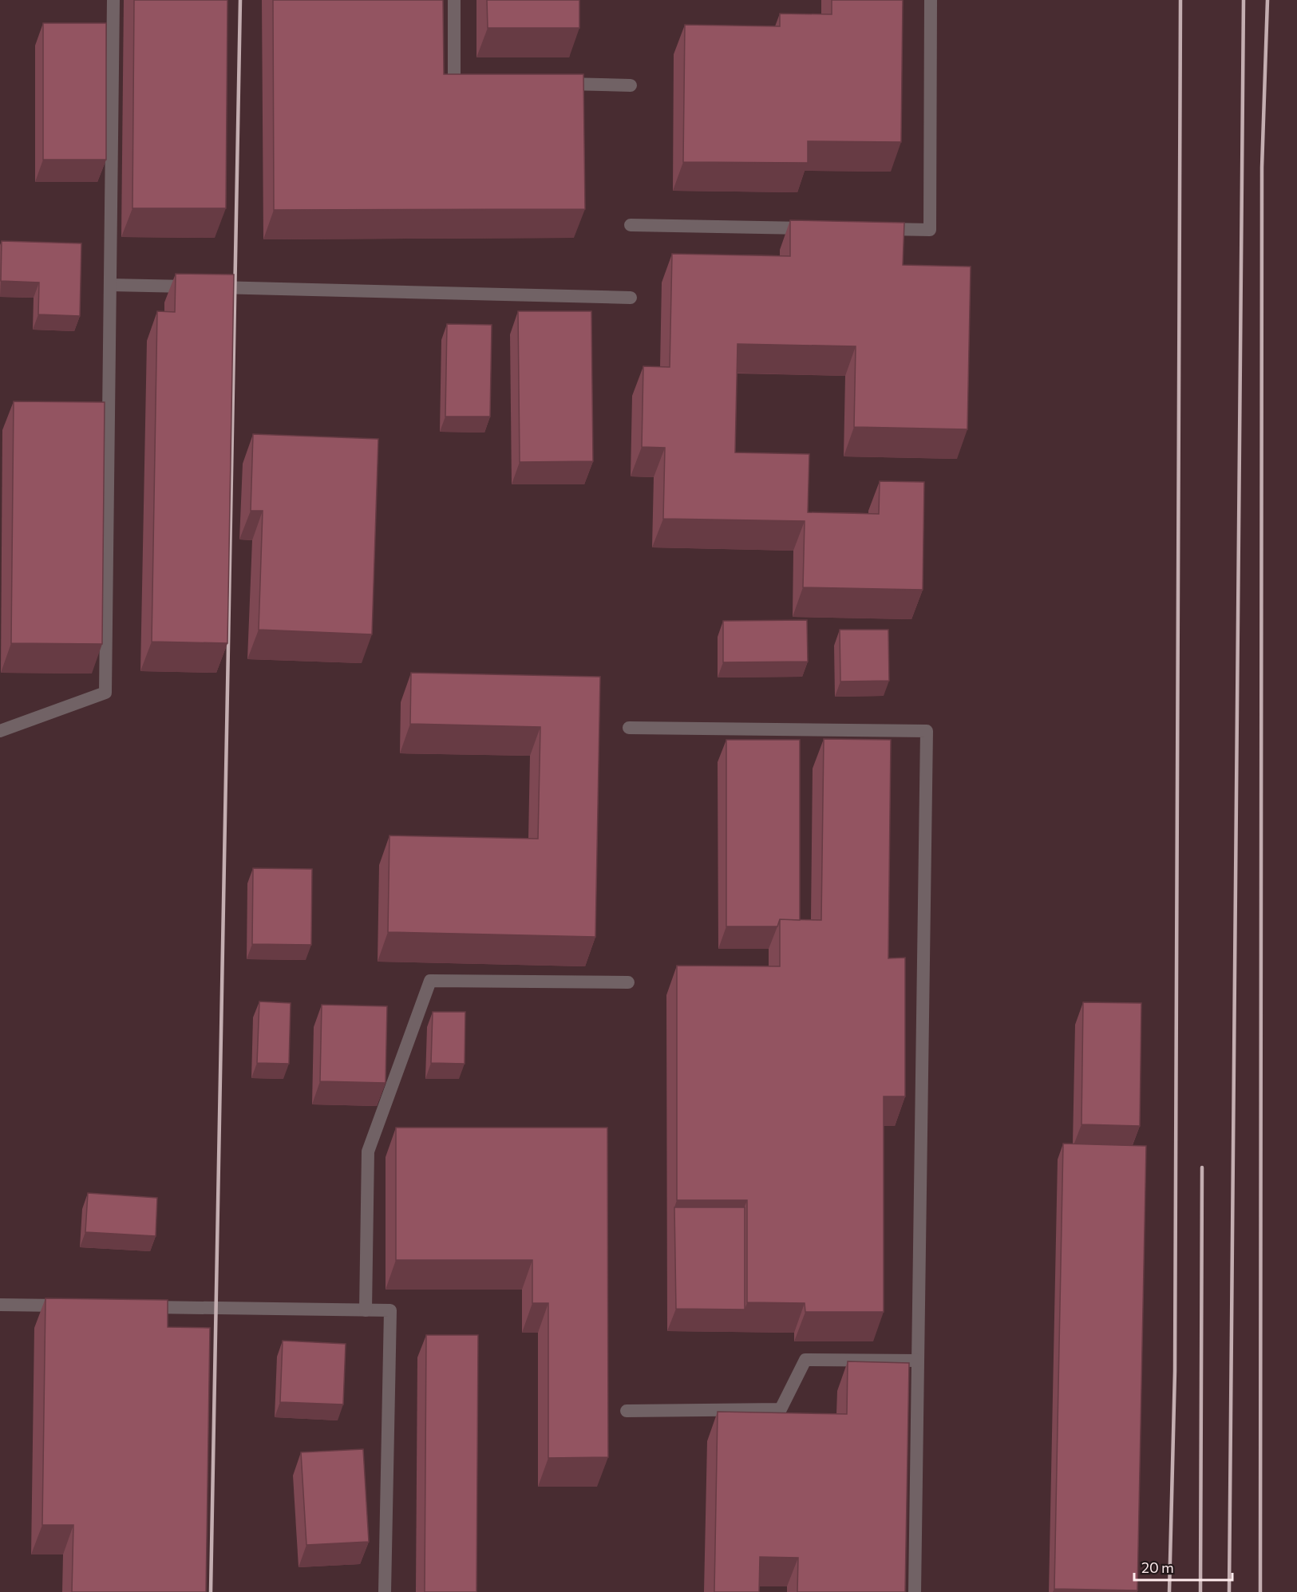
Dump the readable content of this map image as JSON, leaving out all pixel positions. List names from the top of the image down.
{
  "scale_bar": "20 m"
}
